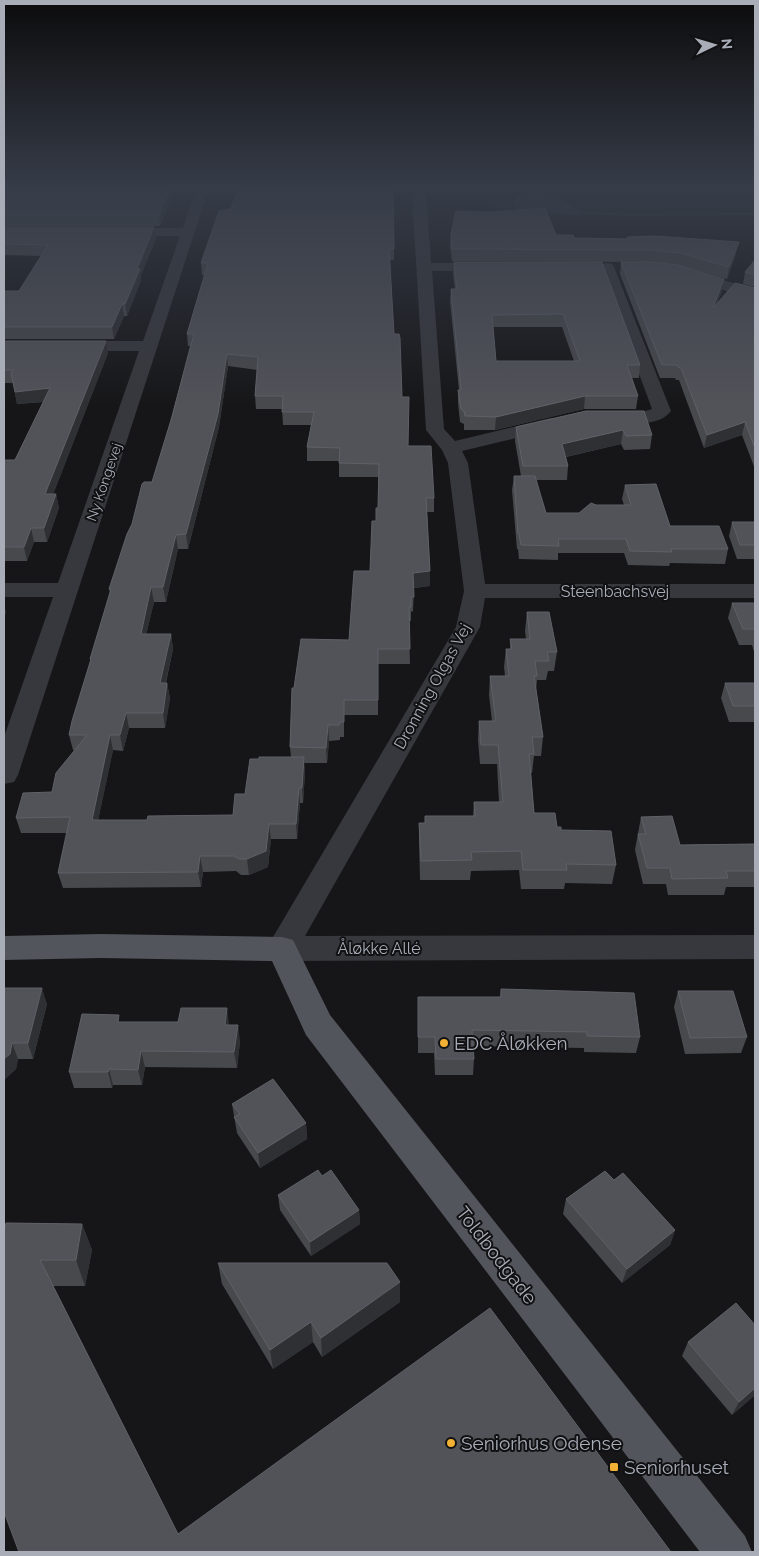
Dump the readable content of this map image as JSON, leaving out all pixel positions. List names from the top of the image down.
{
  "streets": {
    "main road": ["Åløkke Allé", "Toldbodgade"],
    "street": ["Ny Kongevej", "Steenbachsvej", "Dronning Olgas Vej"]
  },
  "crossings": [
    ["Steenbachsvej", "Dronning Olgas Vej"],
    ["Dronning Olgas Vej", "Åløkke Allé"],
    ["Dronning Olgas Vej", "Toldbodgade"],
    ["Åløkke Allé", "Toldbodgade"]
  ],
  "places": {
    "other": ["EDC Åløkken", "Seniorhus Odense"],
    "transit": ["Seniorhuset"]
  },
  "north": "right"
}
